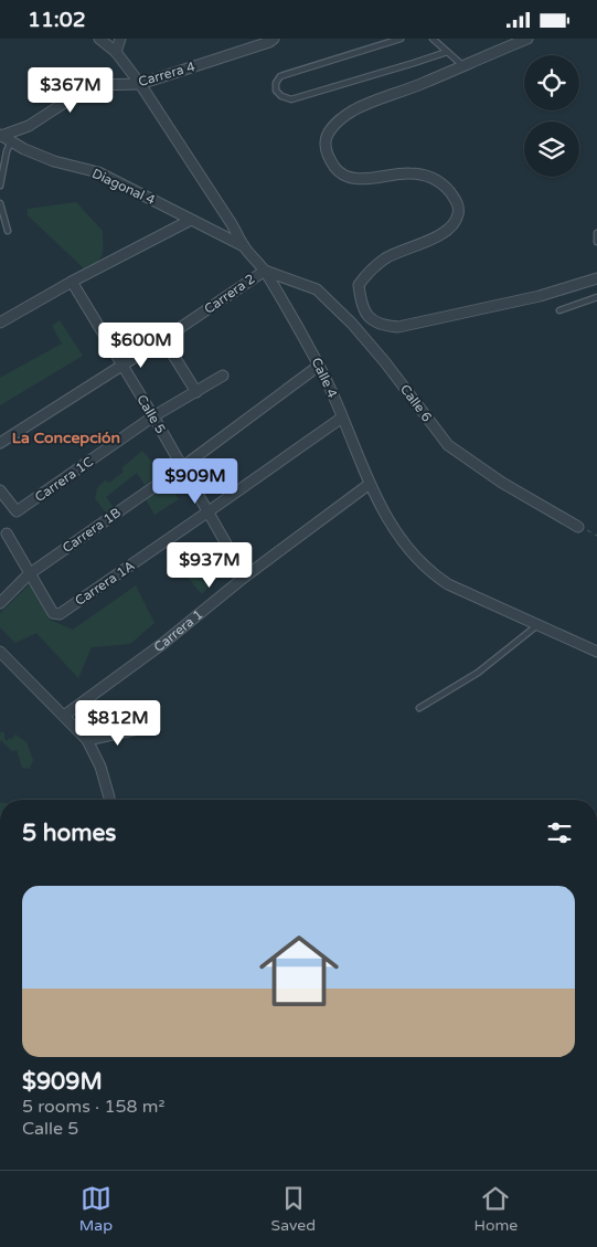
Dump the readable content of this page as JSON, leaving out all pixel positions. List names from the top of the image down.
{
  "streets": {
    "street": [
      "Carrera 4",
      "Diagonal 4",
      "Carrera 2",
      "Calle 4",
      "Calle 6",
      "Calle 5",
      "Carrera 1C",
      "Carrera 1B",
      "Carrera 1A",
      "Carrera 1"
    ]
  },
  "crossings": [
    ["Carrera 4", "Diagonal 4"],
    ["Carrera 4", "Calle 4"],
    ["Diagonal 4", "Calle 4"],
    ["Carrera 2", "Calle 4"],
    ["Carrera 2", "Calle 6"],
    ["Carrera 2", "Calle 5"],
    ["Calle 4", "Calle 6"],
    ["Calle 4", "Carrera 1B"],
    ["Calle 4", "Carrera 1A"],
    ["Calle 4", "Carrera 1"],
    ["Calle 5", "Carrera 1C"],
    ["Calle 5", "Carrera 1B"],
    ["Calle 5", "Carrera 1A"],
    ["Calle 5", "Carrera 1"],
    ["Carrera 1B", "Carrera 1A"]
  ],
  "districts": ["La Concepción"],
  "page": {
    "status": "11:02",
    "price": [
      "$367M",
      "$600M",
      "$909M",
      "$937M",
      "$812M"
    ],
    "heading": "5 homes",
    "list": [
      {
        "name": "$909M",
        "note": "5 rooms · 158 m² · Calle 5"
      }
    ],
    "tabs": ["Map", "Saved", "Home"]
  }
}
